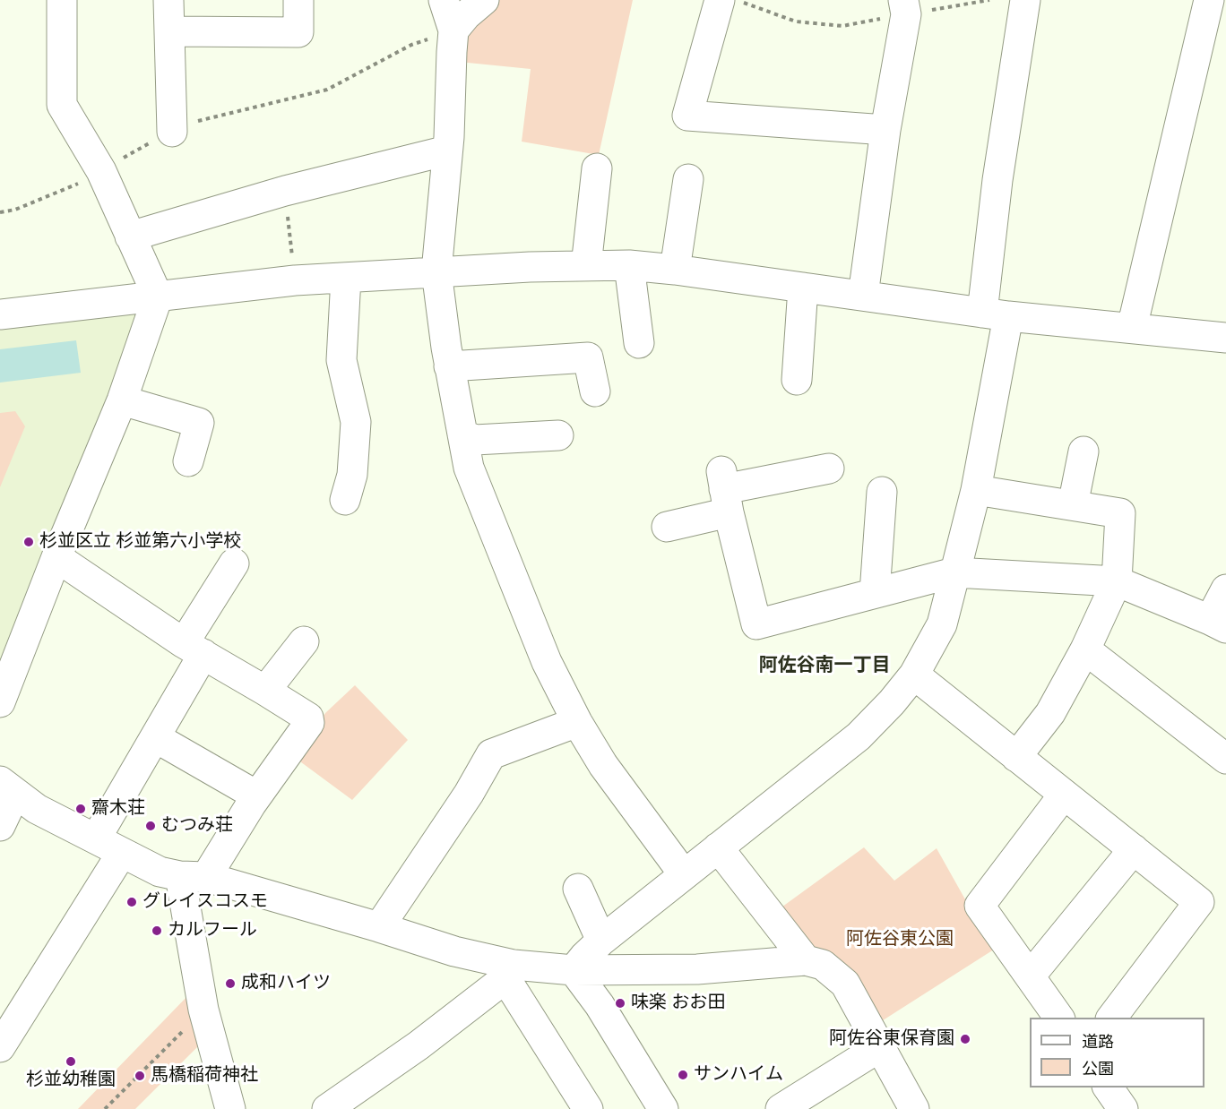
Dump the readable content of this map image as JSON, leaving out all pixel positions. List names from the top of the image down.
{
  "districts": ["阿佐谷南一丁目"],
  "parks": ["阿佐谷東公園"],
  "places": [
    "杉並区立 杉並第六小学校",
    "齋木荘",
    "むつみ荘",
    "グレイスコスモ",
    "カルフール",
    "成和ハイツ",
    "味楽 おお田",
    "阿佐谷東保育園",
    "杉並幼稚園",
    "サンハイム",
    "馬橋稲荷神社"
  ],
  "legend": ["道路", "公園"]
}
